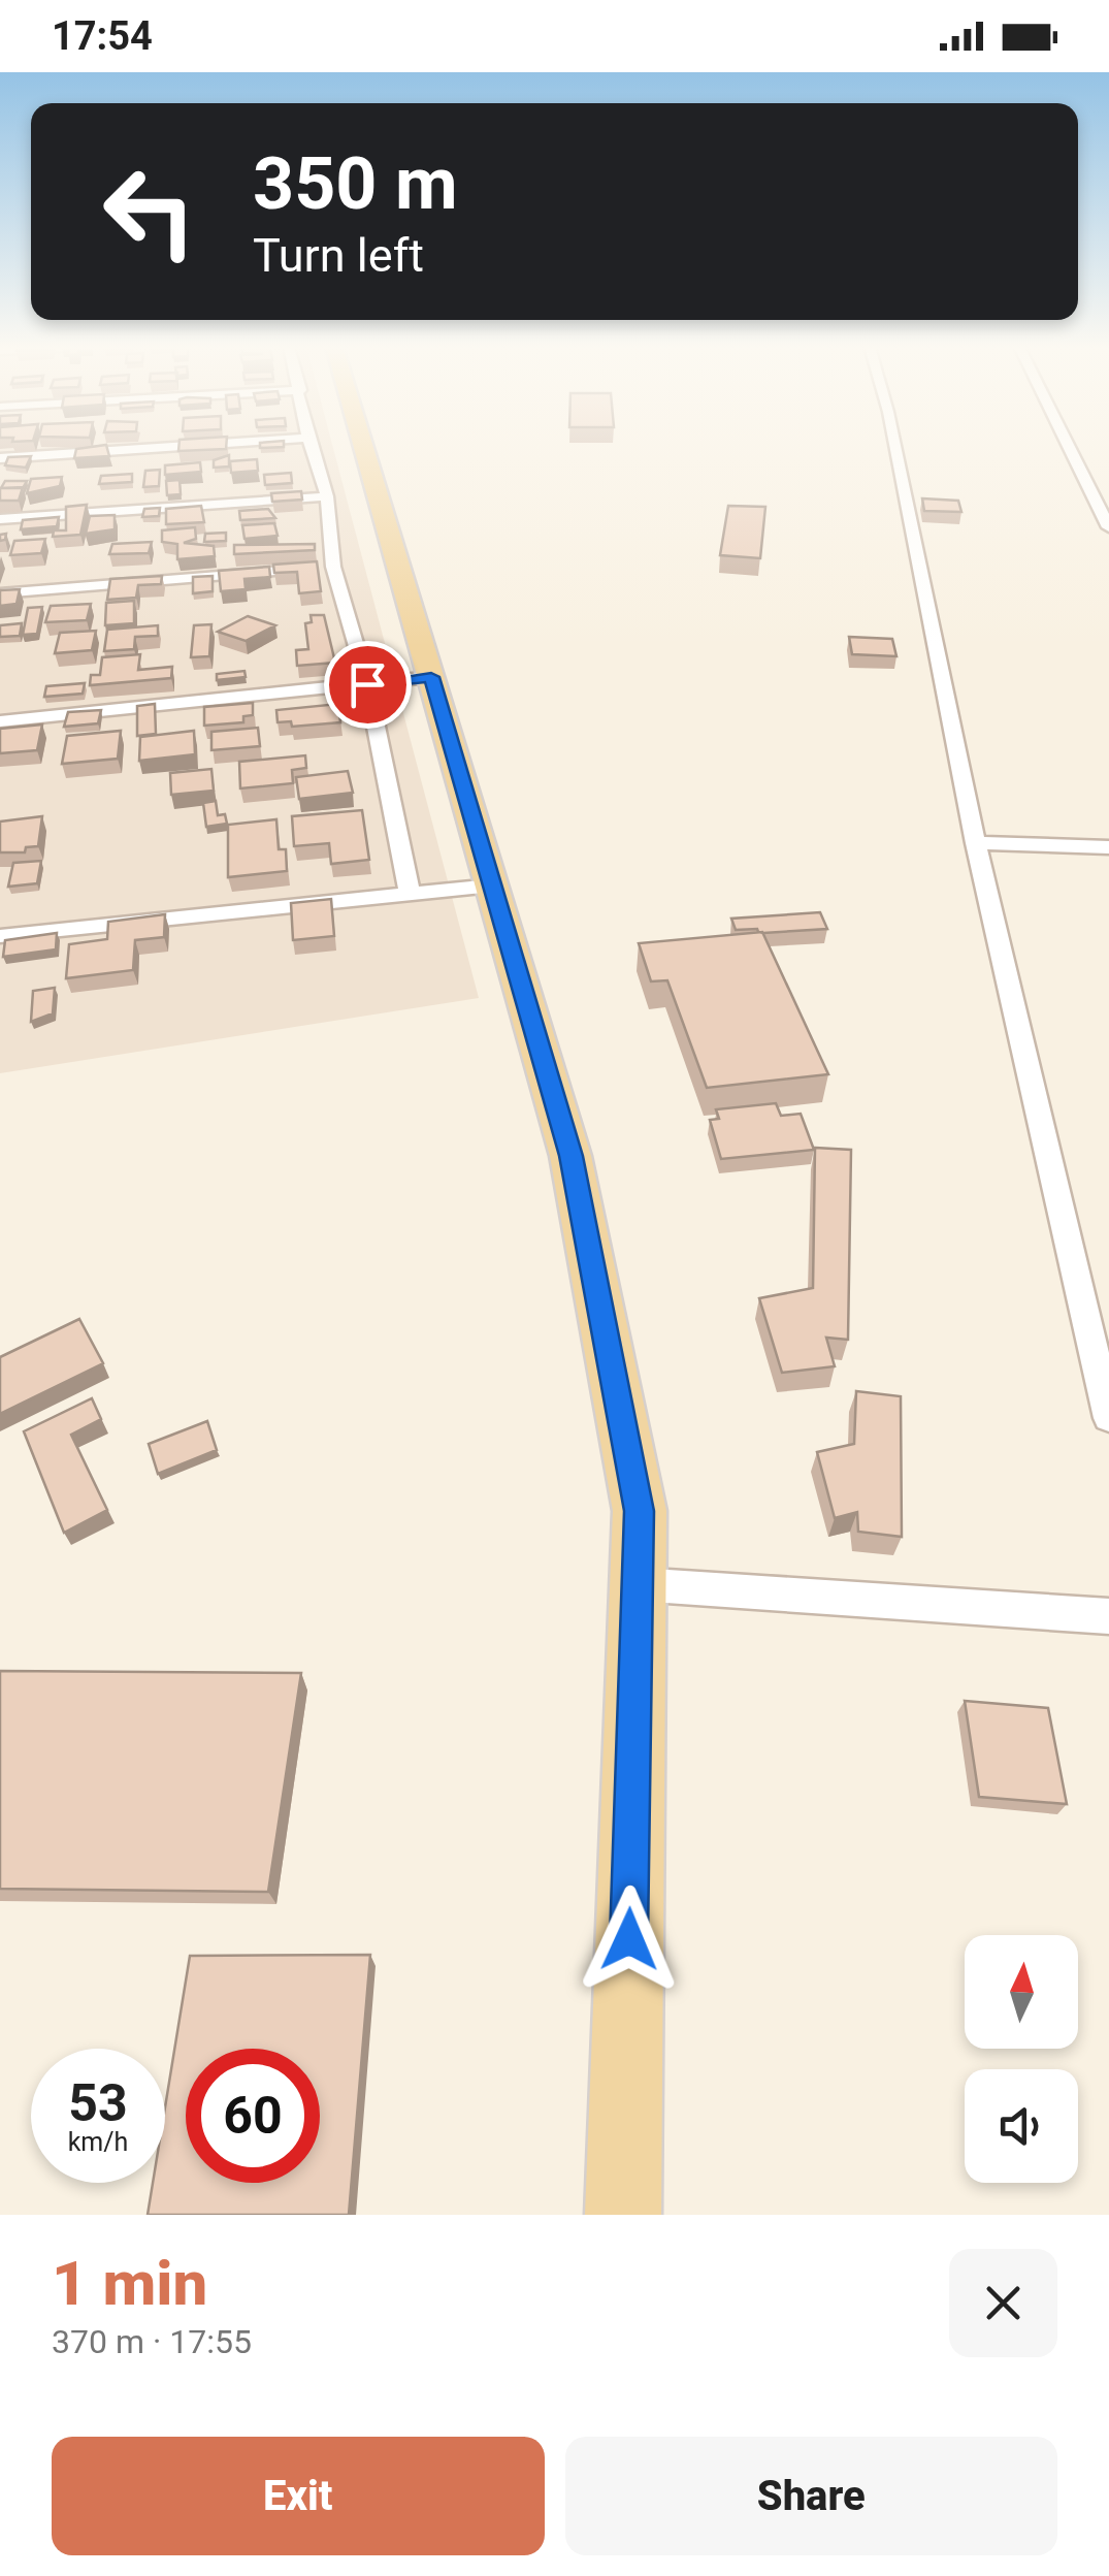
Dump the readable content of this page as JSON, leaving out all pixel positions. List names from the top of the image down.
{
  "north": "top",
  "page": {
    "status": "17:54",
    "turn": ["350 m", "Turn left"],
    "speed": "53 km/h",
    "limit": "60",
    "heading": ["1 min", "370 m · 17:55"],
    "buttons": ["Exit", "Share"]
  }
}
